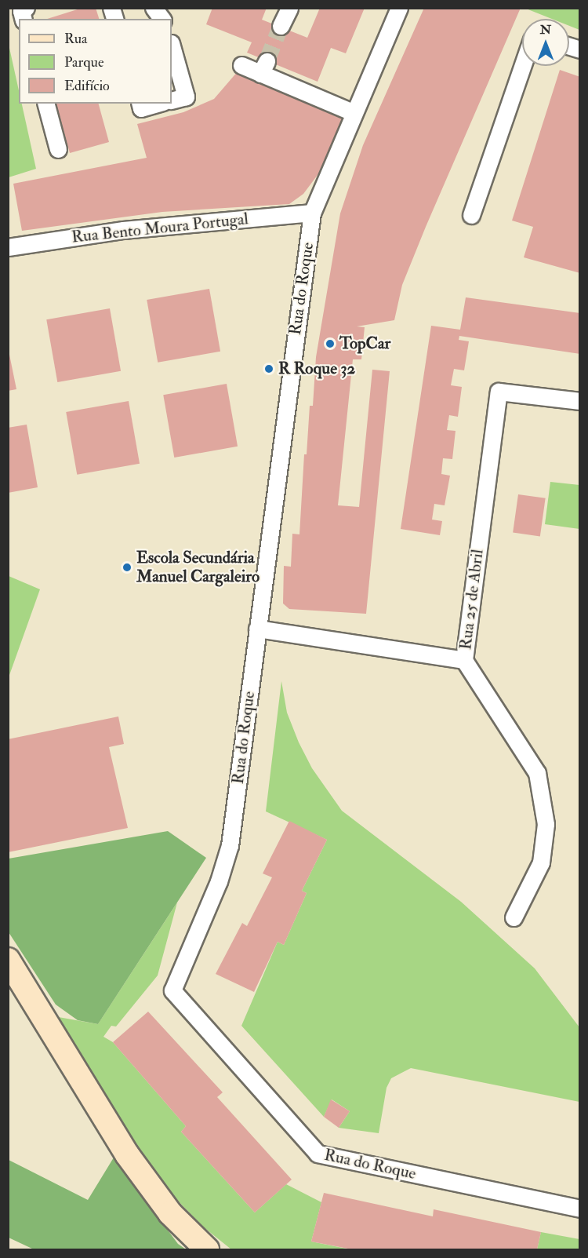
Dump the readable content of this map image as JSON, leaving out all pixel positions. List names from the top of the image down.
{
  "streets": {
    "street": ["Rua Bento Moura Portugal", "Rua do Roque", "Rua 25 de Abril"]
  },
  "crossings": [
    ["Rua Bento Moura Portugal", "Rua do Roque"]
  ],
  "places": ["TopCar", "R Roque 32", "Escola Secundária Manuel Cargaleiro"],
  "legend": ["Rua", "Parque", "Edifício"],
  "north": "top"
}
